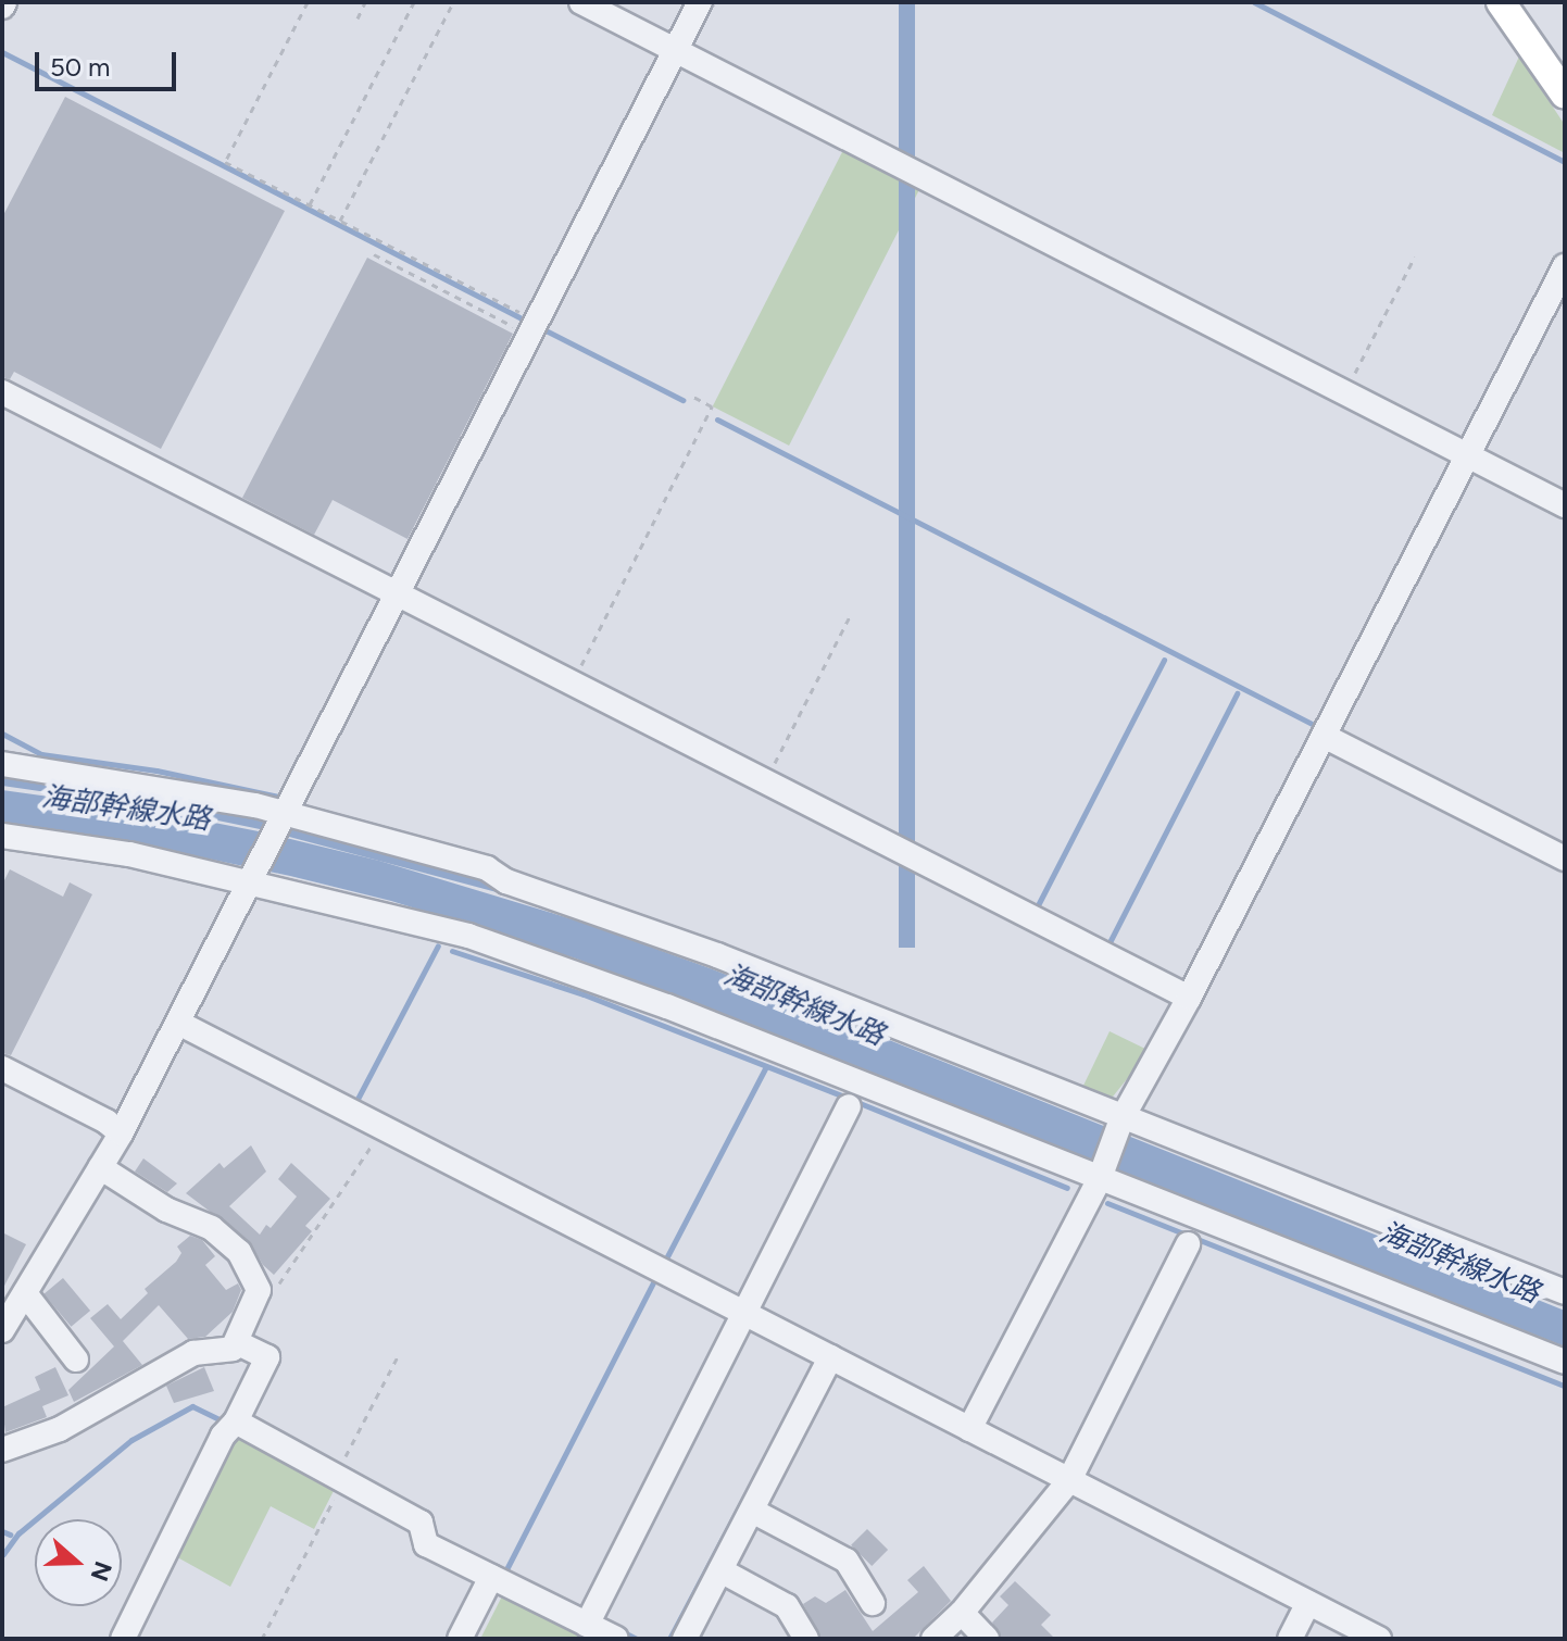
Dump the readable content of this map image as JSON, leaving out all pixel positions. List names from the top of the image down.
{
  "water": ["海部幹線水路"],
  "scale_bar": "50 m",
  "north": "right"
}
